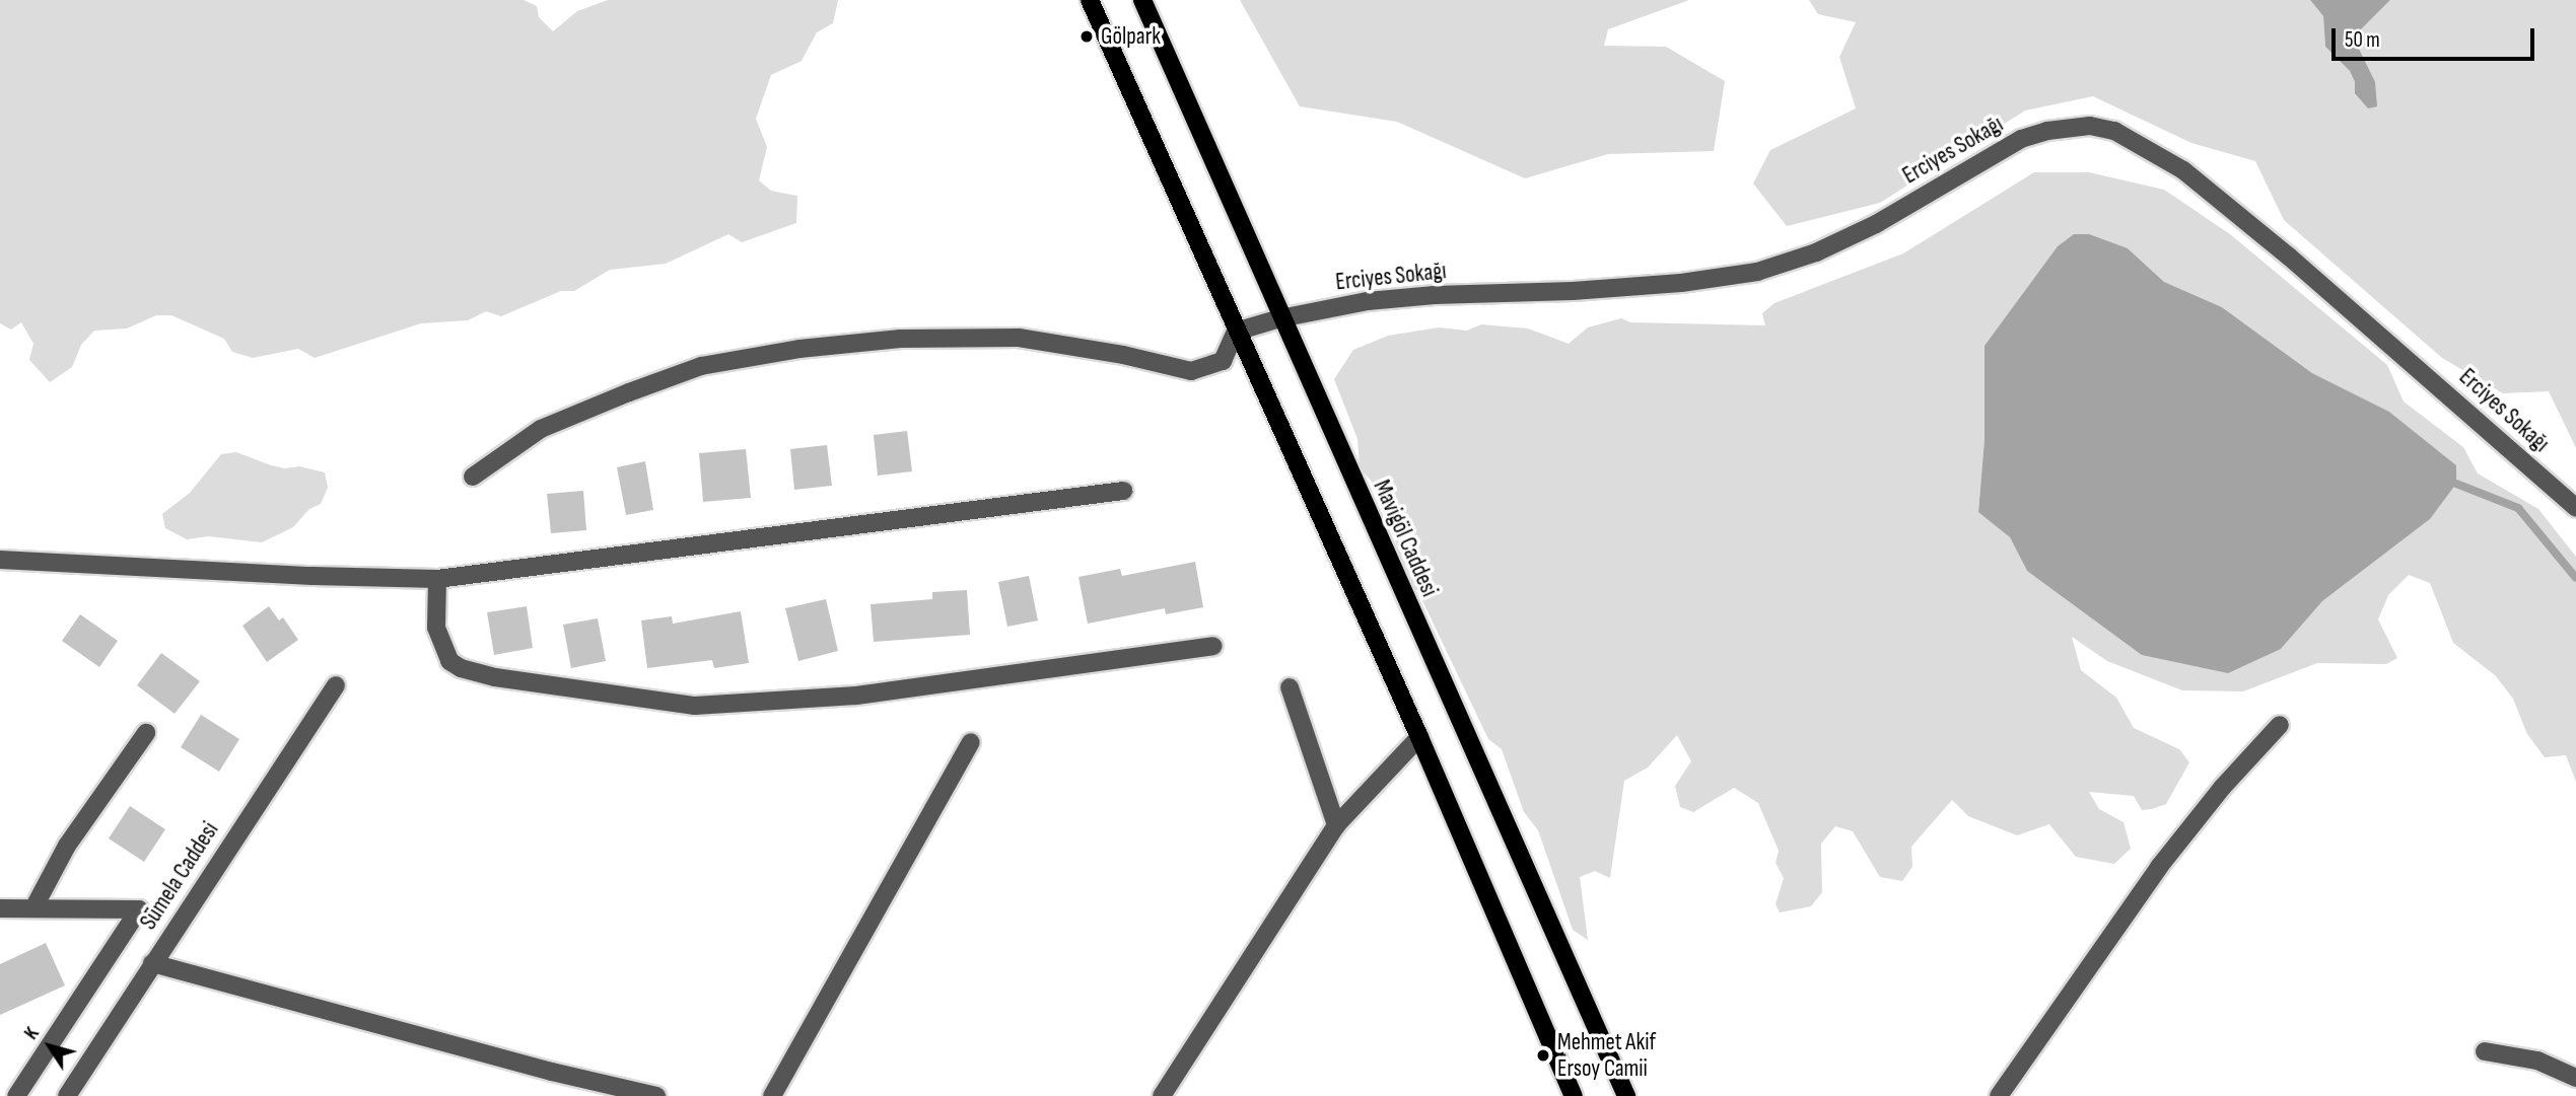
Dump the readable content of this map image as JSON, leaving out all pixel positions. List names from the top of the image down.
{
  "streets": {
    "main road": ["Mavigöl Caddesi"],
    "street": ["Erciyes Sokağı", "Sümela Caddesi"]
  },
  "crossings": [
    ["Erciyes Sokağı", "Mavigöl Caddesi"]
  ],
  "places": ["Gölpark", "Mehmet Akif Ersoy Camii"],
  "scale_bar": "50 m",
  "north": "top left"
}
